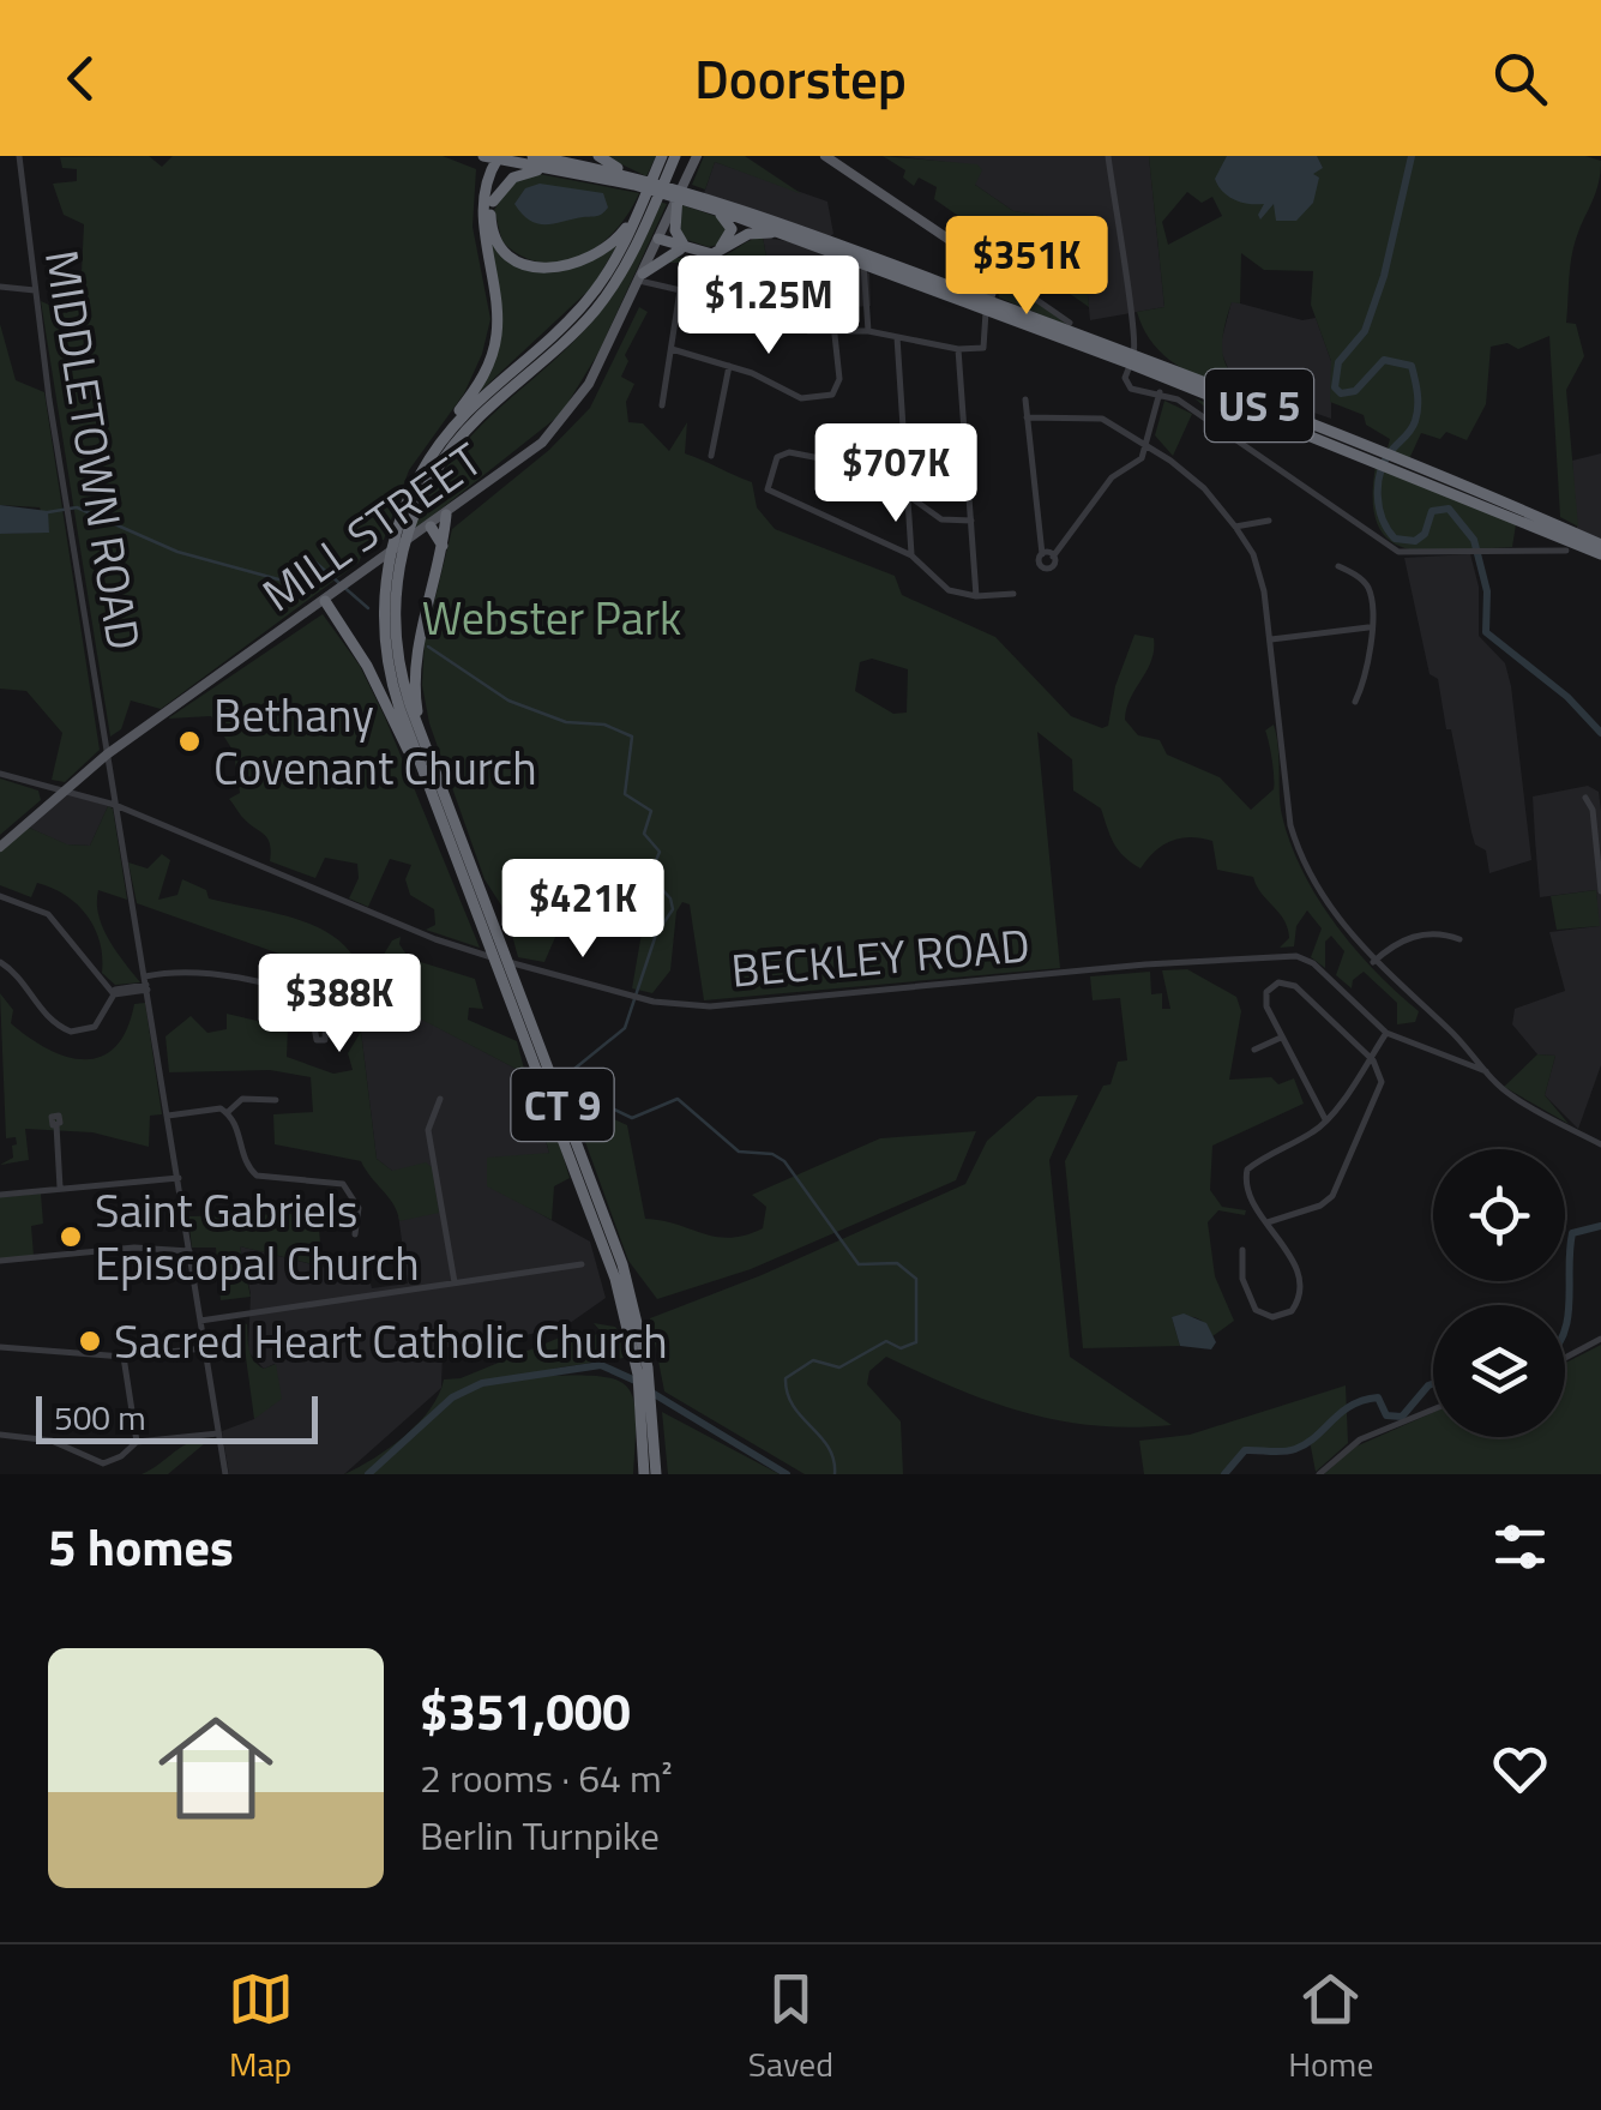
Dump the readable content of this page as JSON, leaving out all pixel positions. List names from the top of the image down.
{
  "streets": {
    "highway": ["US 5", "CT 9"],
    "main road": ["MILL STREET"],
    "street": ["MIDDLETOWN ROAD", "BECKLEY ROAD"]
  },
  "crossings": [
    ["MIDDLETOWN ROAD", "MILL STREET"],
    ["MIDDLETOWN ROAD", "BECKLEY ROAD"],
    ["MILL STREET", "BECKLEY ROAD"]
  ],
  "parks": ["Webster Park"],
  "places": ["Bethany Covenant Church", "Saint Gabriels Episcopal Church", "Sacred Heart Catholic Church"],
  "scale_bar": "500 m",
  "page": {
    "header": "Doorstep",
    "price": [
      "$351K",
      "$1.25M",
      "$707K",
      "$421K",
      "$388K"
    ],
    "scale": "500 m",
    "heading": "5 homes",
    "list": [
      {
        "name": "$351,000",
        "note": "2 rooms · 64 m² · Berlin Turnpike"
      }
    ],
    "tabs": ["Map", "Saved", "Home"]
  }
}
